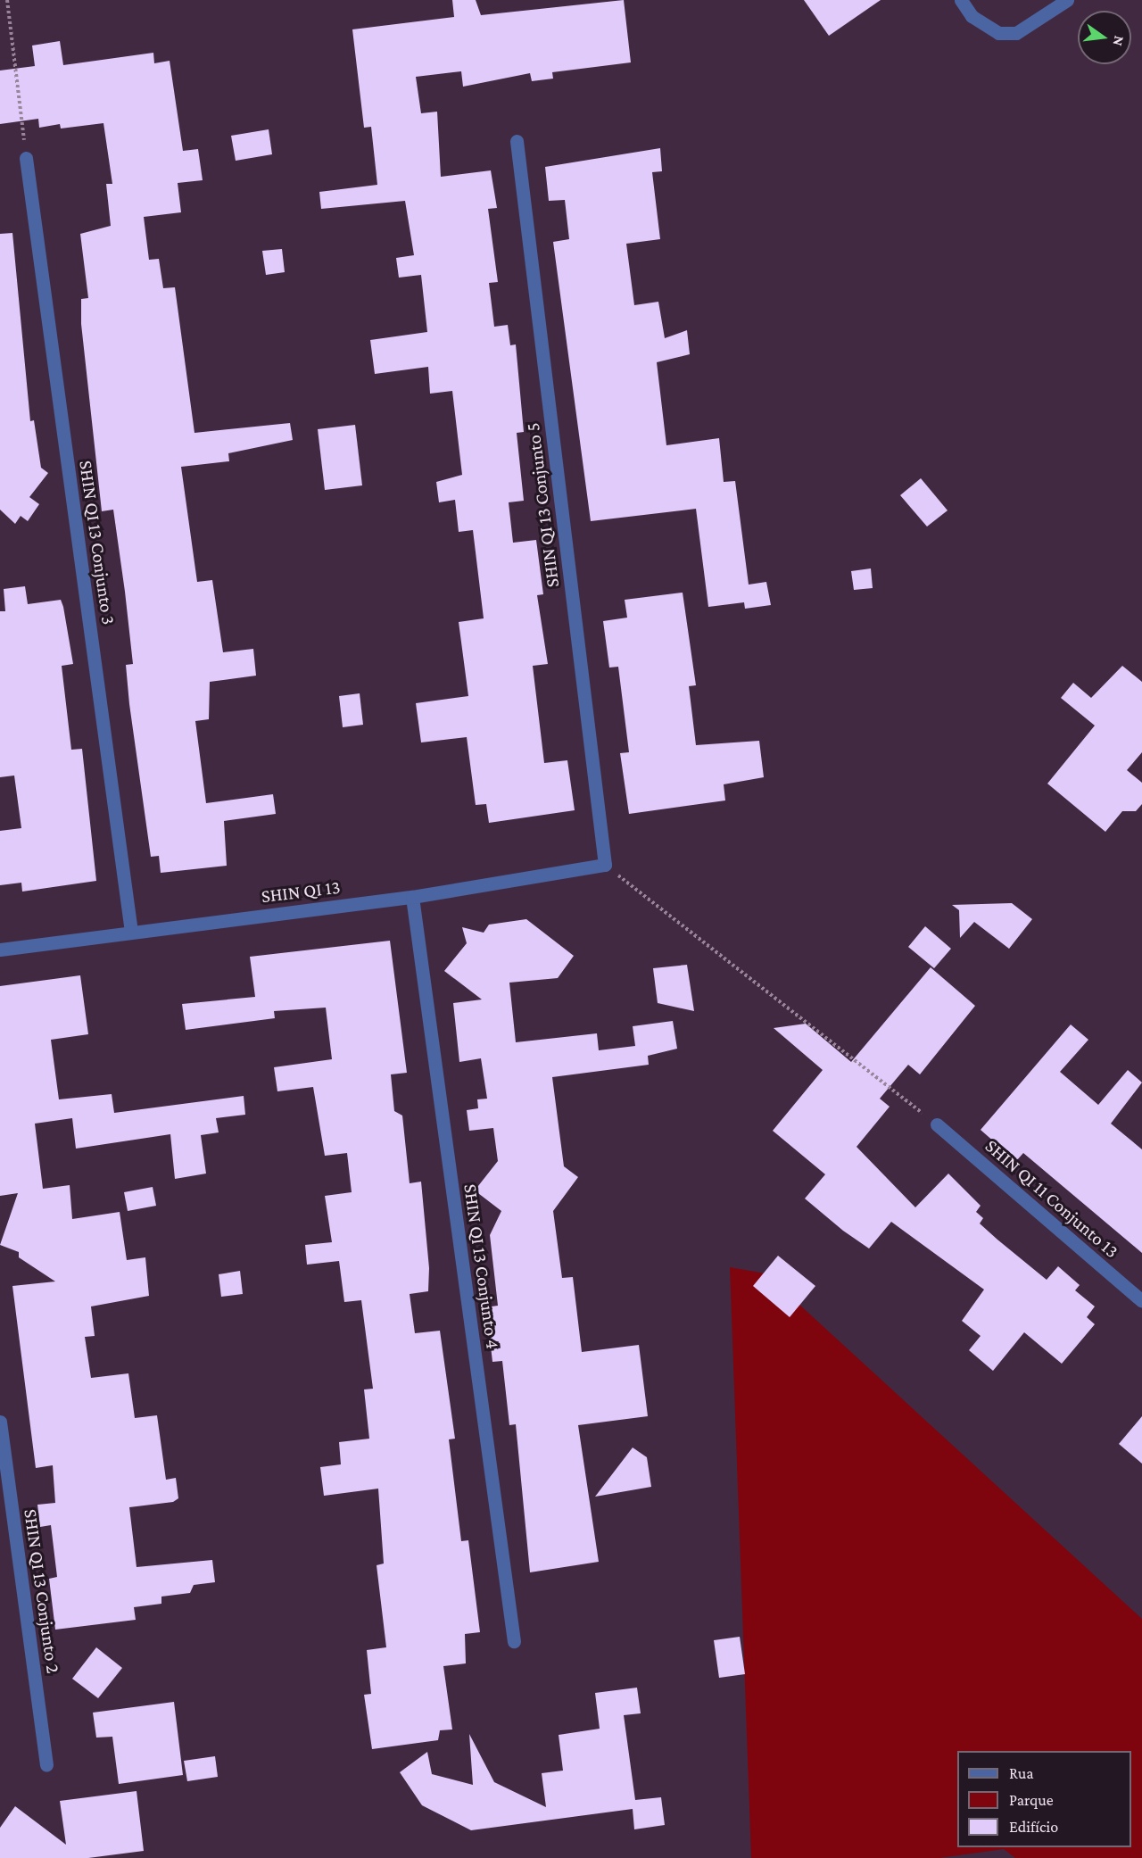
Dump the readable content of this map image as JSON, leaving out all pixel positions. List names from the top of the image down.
{
  "streets": {
    "street": [
      "SHIN QI 13 Conjunto 5",
      "SHIN QI 13 Conjunto 3",
      "SHIN QI 13",
      "SHIN QI 11 Conjunto 13",
      "SHIN QI 13 Conjunto 4",
      "SHIN QI 13 Conjunto 2"
    ]
  },
  "crossings": [
    ["SHIN QI 13 Conjunto 5", "SHIN QI 13"],
    ["SHIN QI 13 Conjunto 3", "SHIN QI 13"],
    ["SHIN QI 13", "SHIN QI 13 Conjunto 4"]
  ],
  "legend": ["Rua", "Parque", "Edifício"],
  "north": "right"
}
